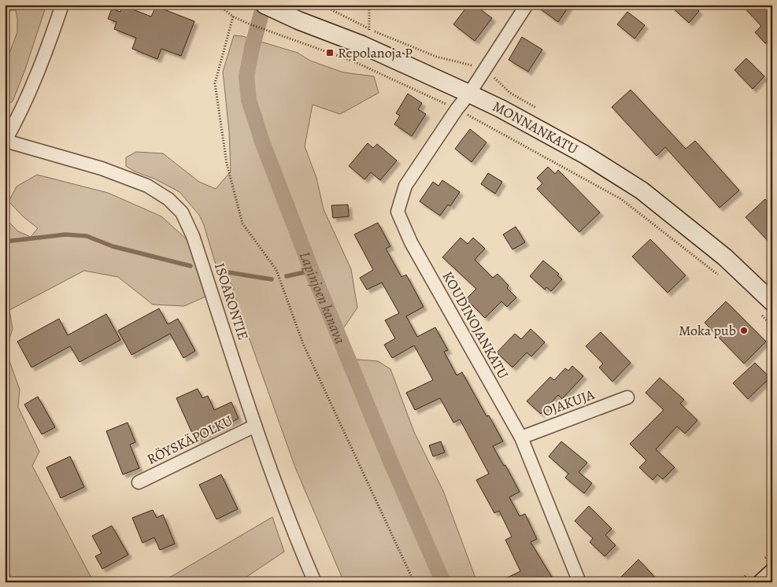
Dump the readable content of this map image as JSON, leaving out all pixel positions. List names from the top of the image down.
{
  "streets": {
    "main road": ["MONNANKATU"],
    "street": [
      "ISOARONTIE",
      "KOUDINOJANKATU",
      "OJAKUJA",
      "RÖYSKÄPOLKU"
    ]
  },
  "crossings": [
    ["MONNANKATU", "KOUDINOJANKATU"],
    ["ISOARONTIE", "RÖYSKÄPOLKU"],
    ["KOUDINOJANKATU", "OJAKUJA"]
  ],
  "water": ["Lapinjoen kanava"],
  "places": {
    "transit": ["Repolanoja P"],
    "other": ["Moka pub"]
  }
}
